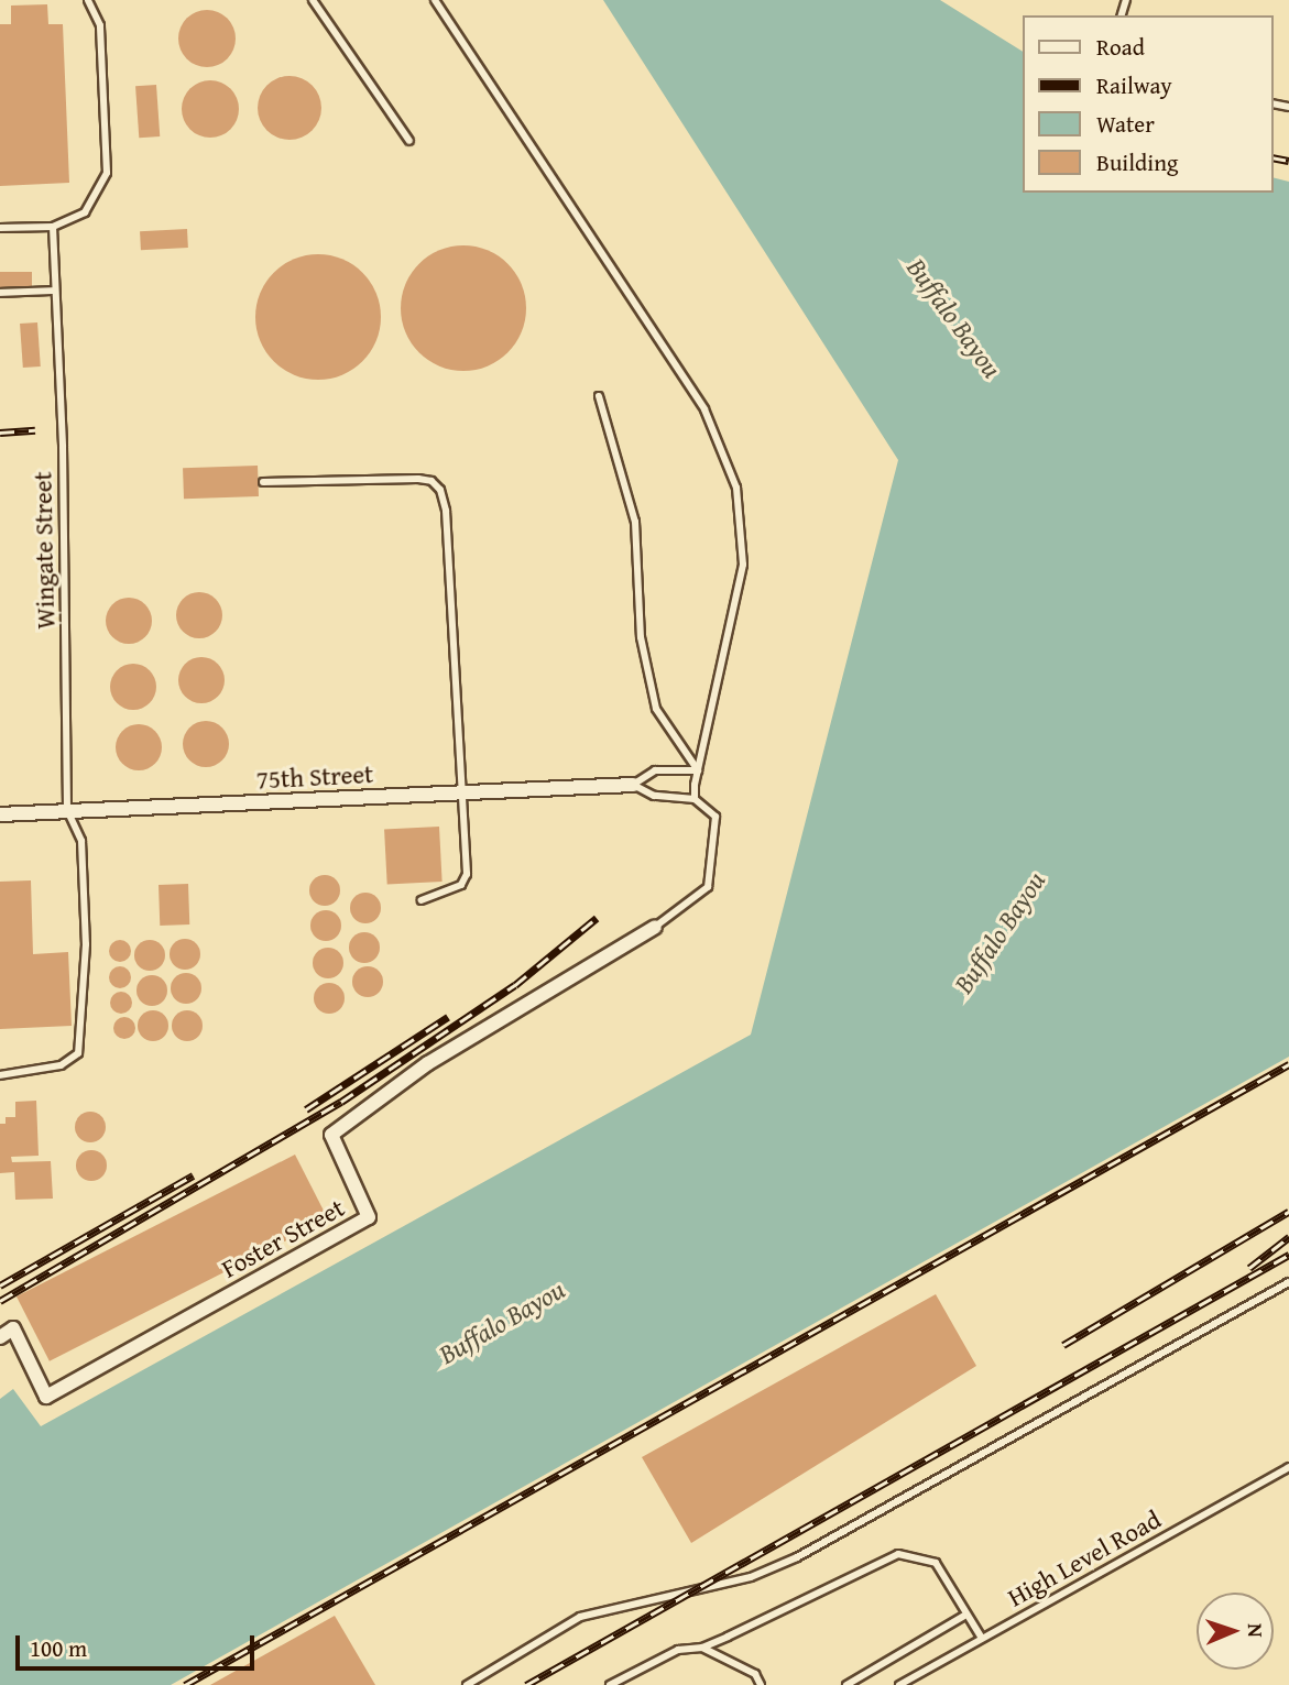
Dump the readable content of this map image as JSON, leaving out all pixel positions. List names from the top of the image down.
{
  "streets": {
    "street": ["75th Street", "Foster Street"],
    "lane": ["Wingate Street", "High Level Road"]
  },
  "crossings": [
    ["Wingate Street", "75th Street"]
  ],
  "water": ["Buffalo Bayou"],
  "legend": [
    "Road",
    "Railway",
    "Water",
    "Building"
  ],
  "scale_bar": "100 m",
  "north": "right"
}
